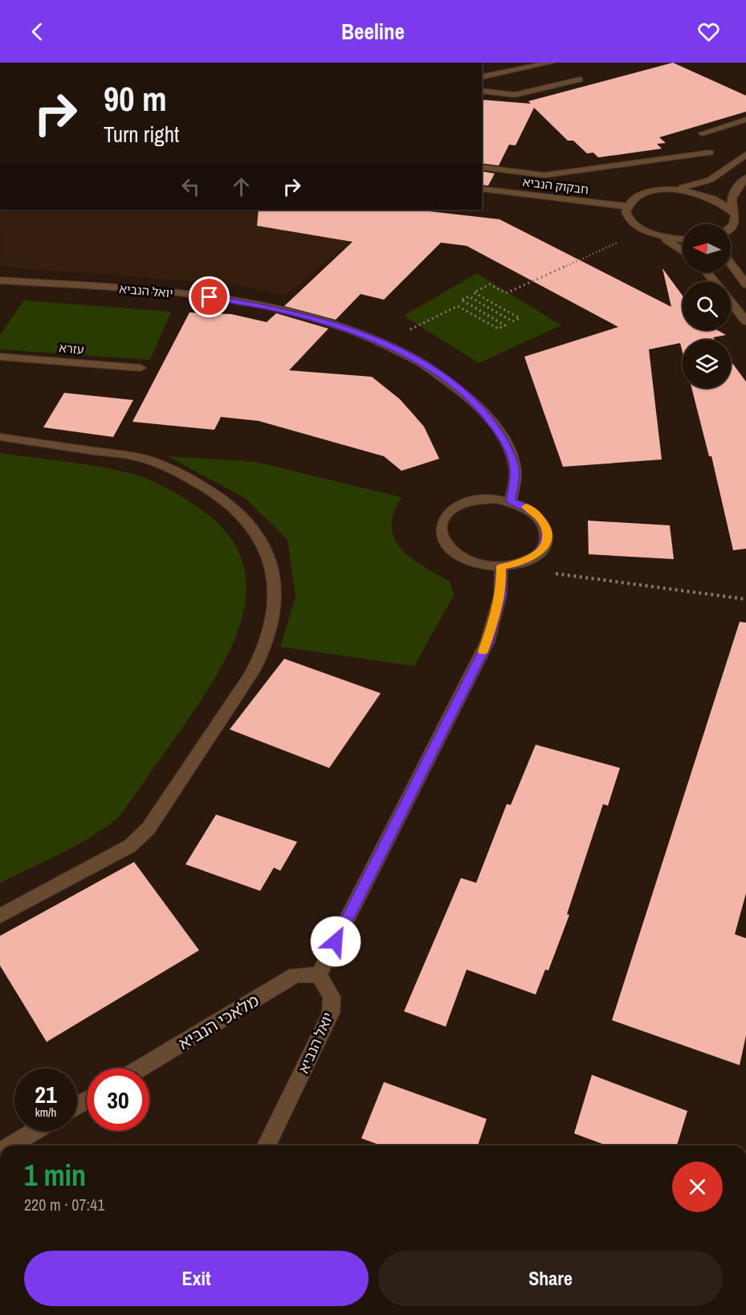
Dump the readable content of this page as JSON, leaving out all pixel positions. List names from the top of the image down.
{
  "streets": {
    "street": [
      "חבקוק הנביא",
      "יואל הנביא",
      "עזרא",
      "מלאכי הנביא"
    ]
  },
  "crossings": [
    ["יואל הנביא", "מלאכי הנביא"]
  ],
  "north": "left",
  "page": {
    "header": "Beeline",
    "turn": ["90 m", "Turn right"],
    "speed": "21 km/h",
    "limit": "30",
    "heading": ["1 min", "220 m · 07:41"],
    "buttons": ["Exit", "Share"]
  }
}
